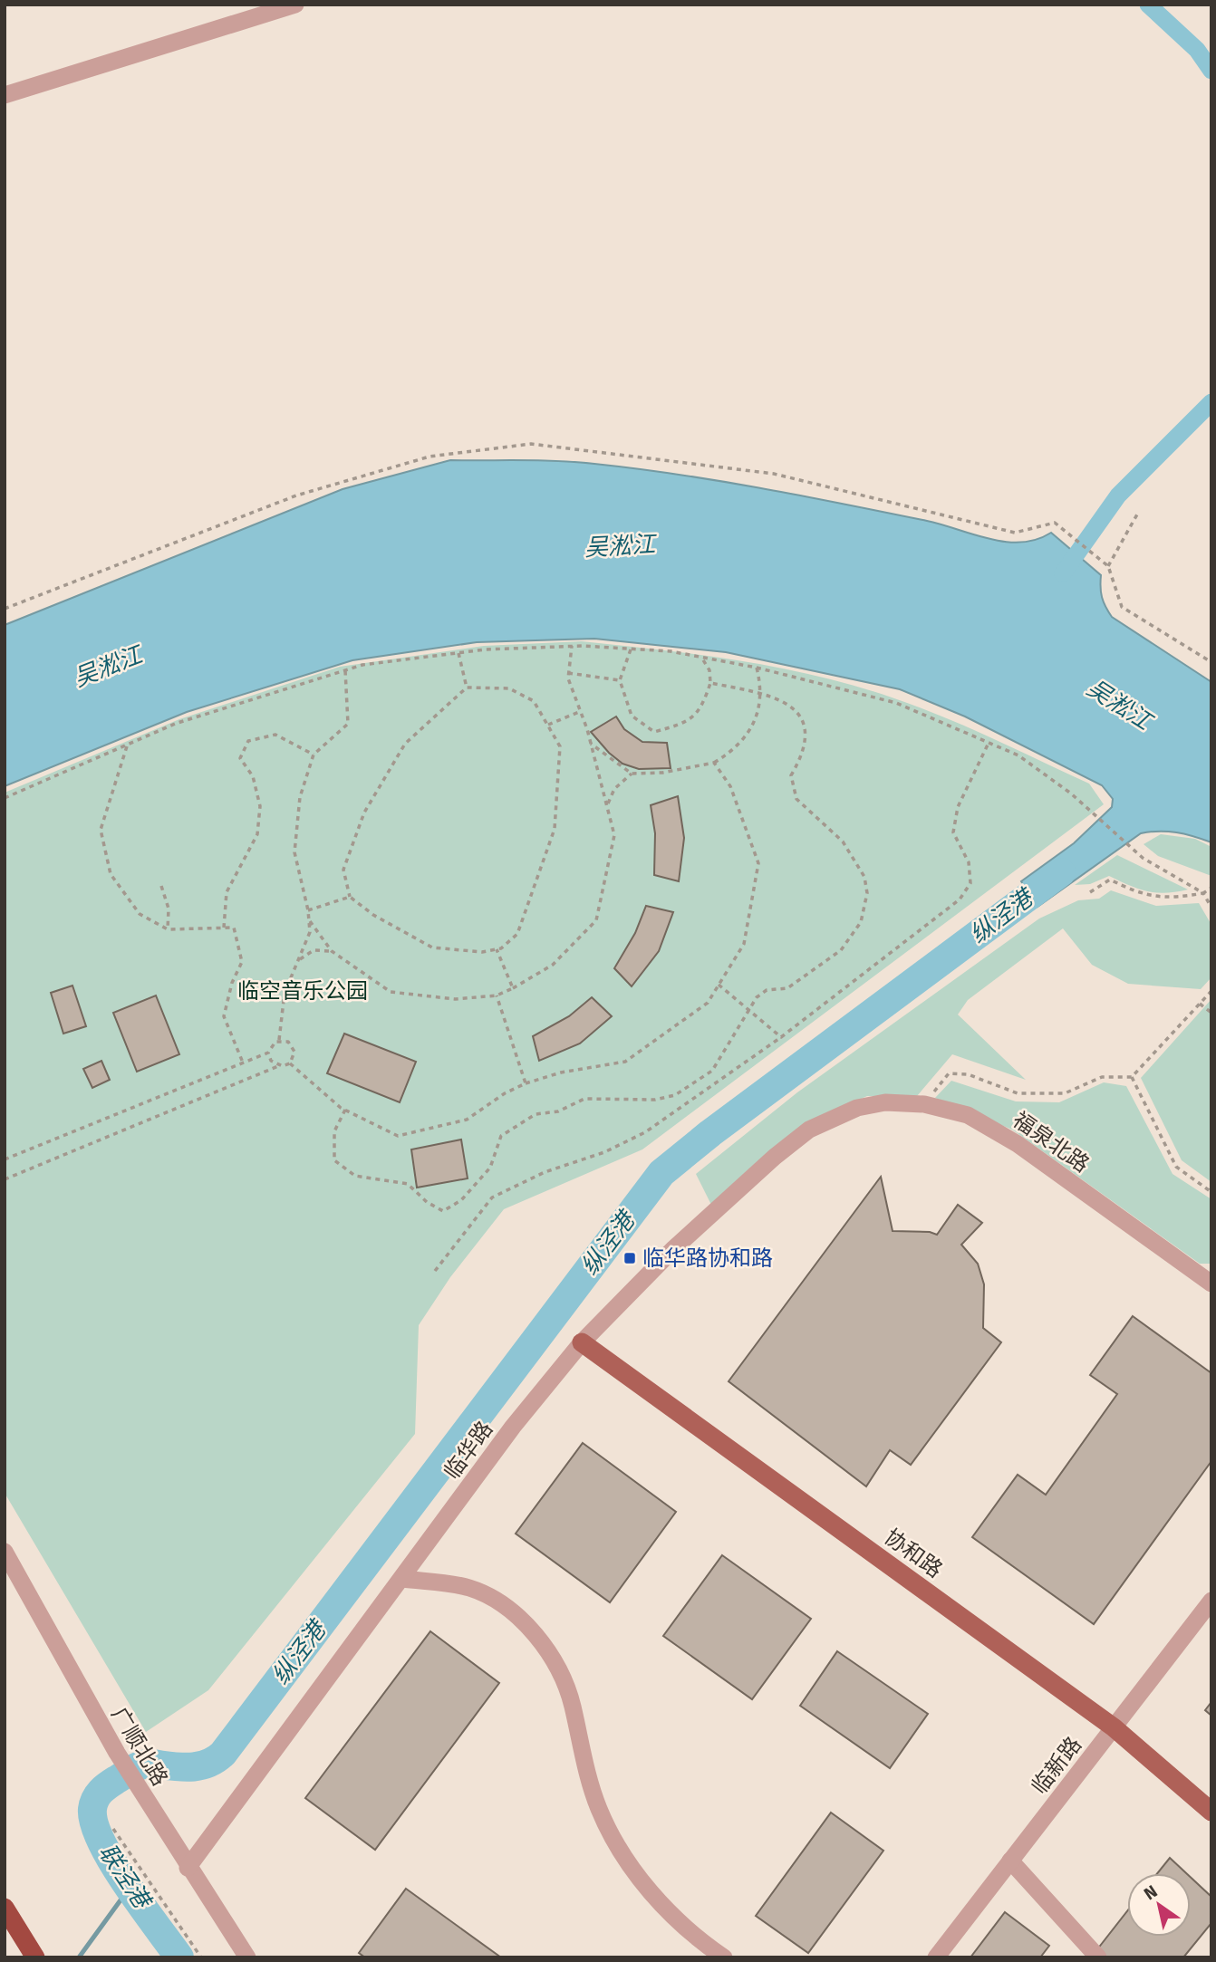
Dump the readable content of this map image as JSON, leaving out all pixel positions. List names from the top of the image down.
{
  "streets": {
    "main road": ["协和路"],
    "street": [
      "福泉北路",
      "临华路",
      "广顺北路",
      "临新路"
    ]
  },
  "crossings": [
    ["福泉北路", "临华路"],
    ["临华路", "协和路"],
    ["临华路", "广顺北路"],
    ["协和路", "临新路"]
  ],
  "water": ["吴淞江", "纵泾港", "联泾港"],
  "parks": ["临空音乐公园"],
  "places": {
    "transit": ["临华路协和路"]
  },
  "north": "top left"
}
